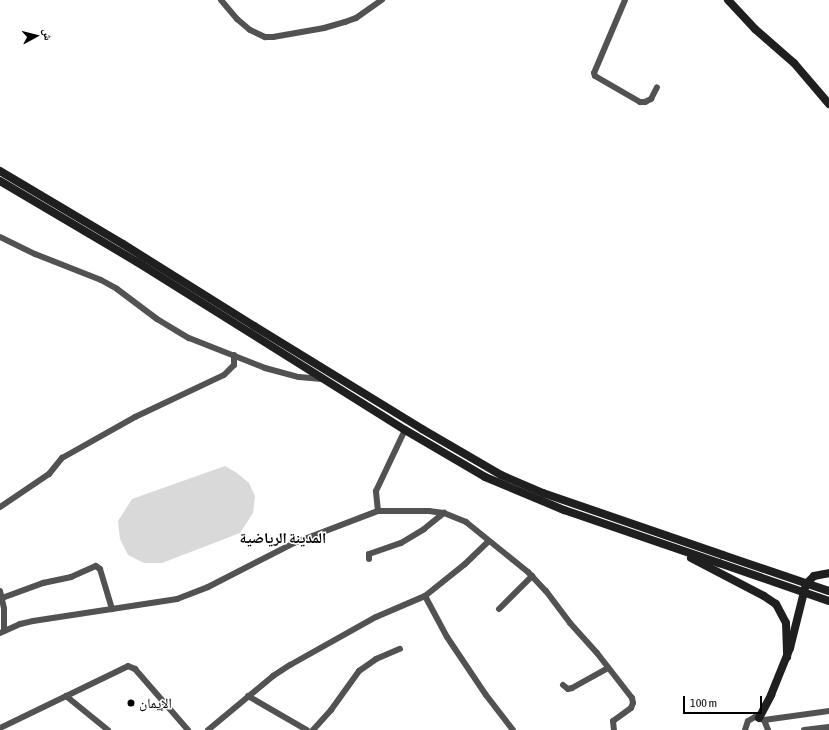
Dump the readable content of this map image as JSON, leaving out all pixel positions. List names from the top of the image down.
{
  "districts": ["المدينة الرياضية"],
  "places": ["الإيمان"],
  "scale_bar": "100 m",
  "north": "right"
}
